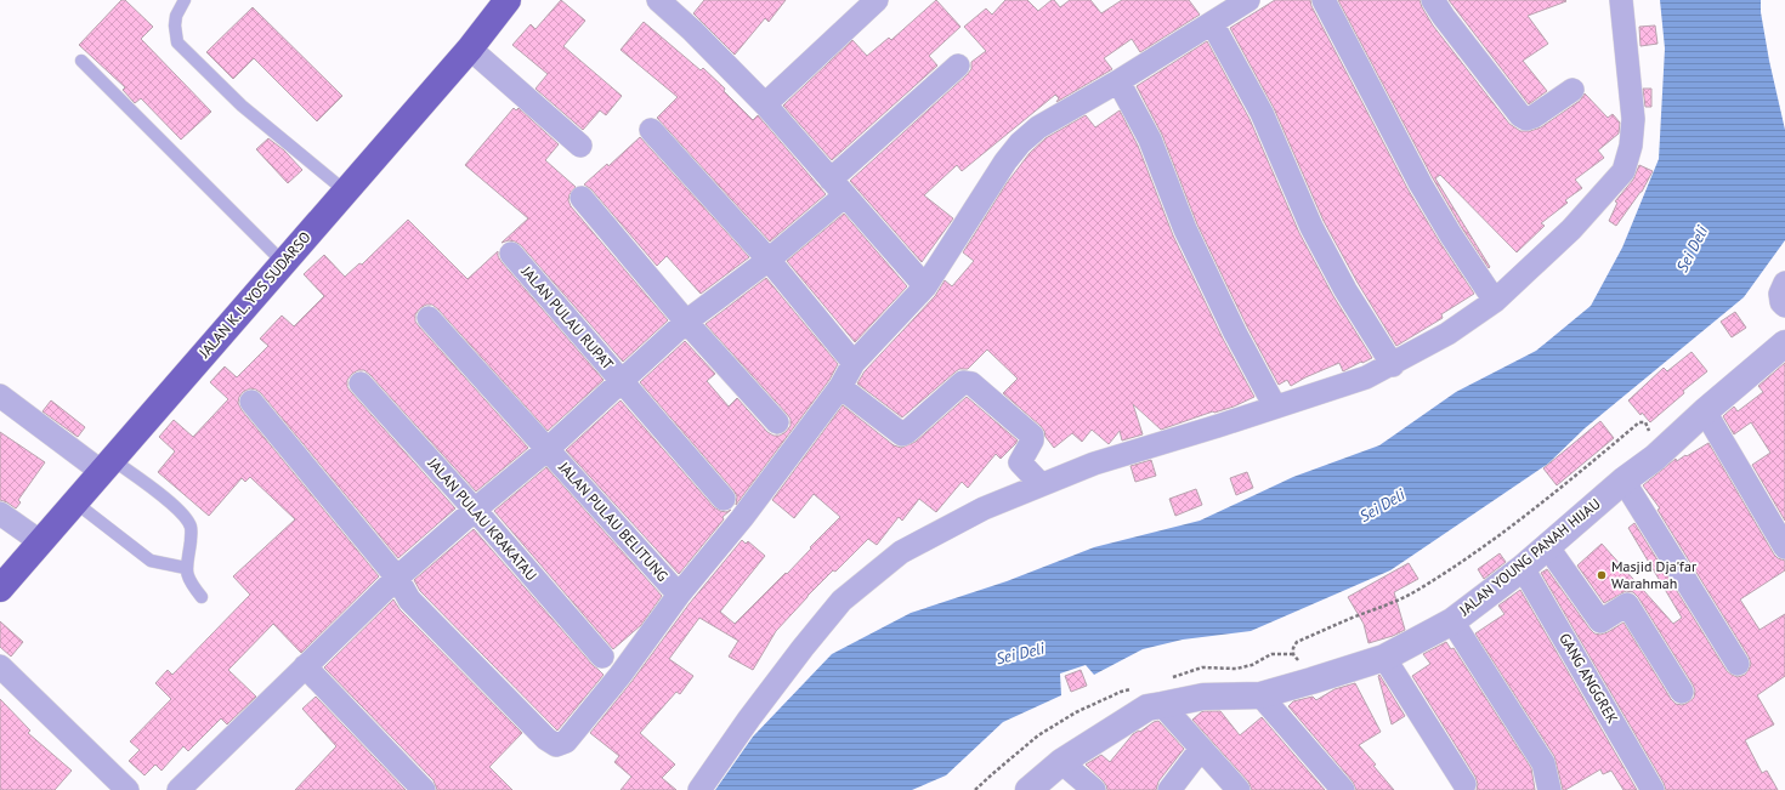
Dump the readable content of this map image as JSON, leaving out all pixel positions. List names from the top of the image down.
{
  "streets": {
    "highway": ["JALAN K. L. YOS SUDARSO"],
    "street": [
      "JALAN PULAU RUPAT",
      "JALAN PULAU KRAKATAU",
      "JALAN PULAU BELITUNG",
      "JALAN YOUNG PANAH HIJAU",
      "GANG ANGGREK"
    ]
  },
  "crossings": [
    ["JALAN YOUNG PANAH HIJAU", "GANG ANGGREK"]
  ],
  "water": ["Sei Deli"],
  "places": ["Masjid Dja'far Warahmah"]
}
